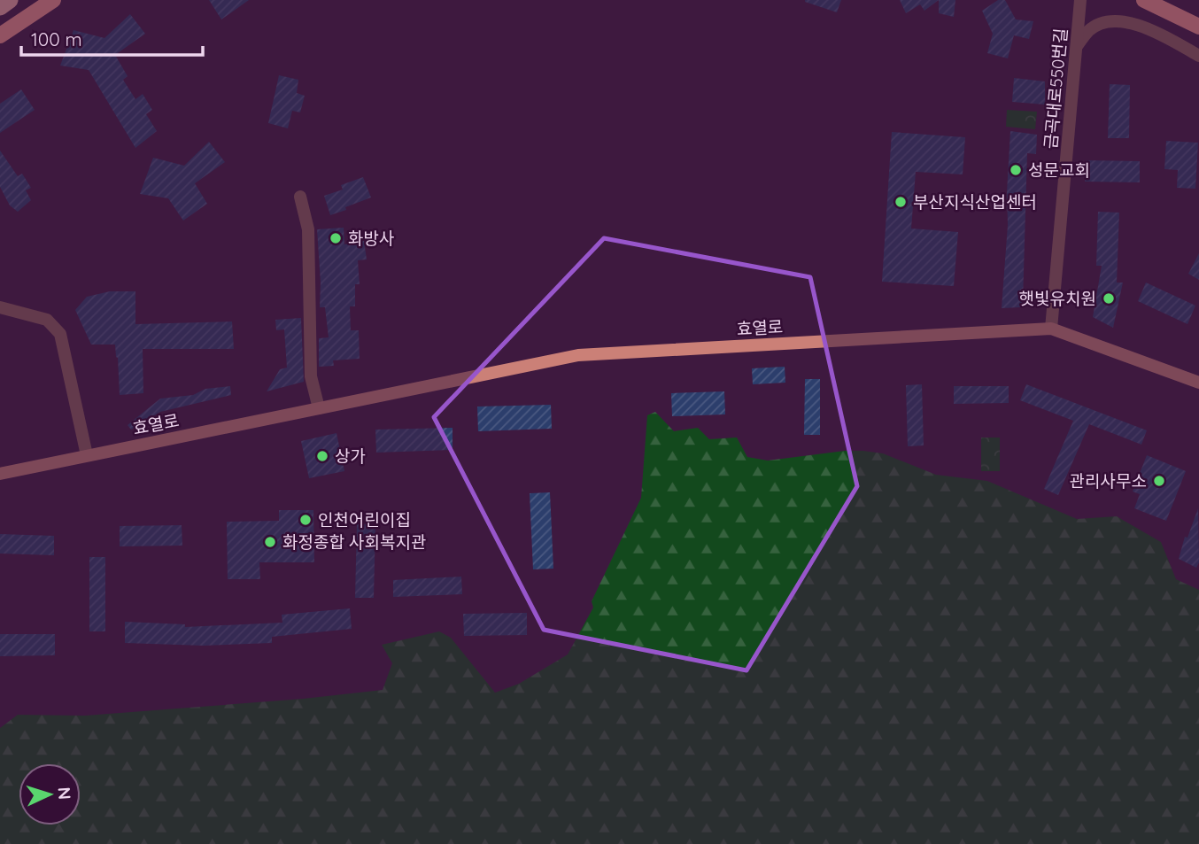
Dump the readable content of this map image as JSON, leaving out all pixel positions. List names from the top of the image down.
{
  "streets": {
    "main road": ["효열로"],
    "street": ["금곡대로550번길"]
  },
  "crossings": [
    ["금곡대로550번길", "효열로"]
  ],
  "places": [
    "성문교회",
    "부산지식산업센터",
    "화방사",
    "햇빛유치원",
    "상가",
    "관리사무소",
    "인천어린이집",
    "화정종합 사회복지관"
  ],
  "scale_bar": "100 m",
  "north": "right"
}
